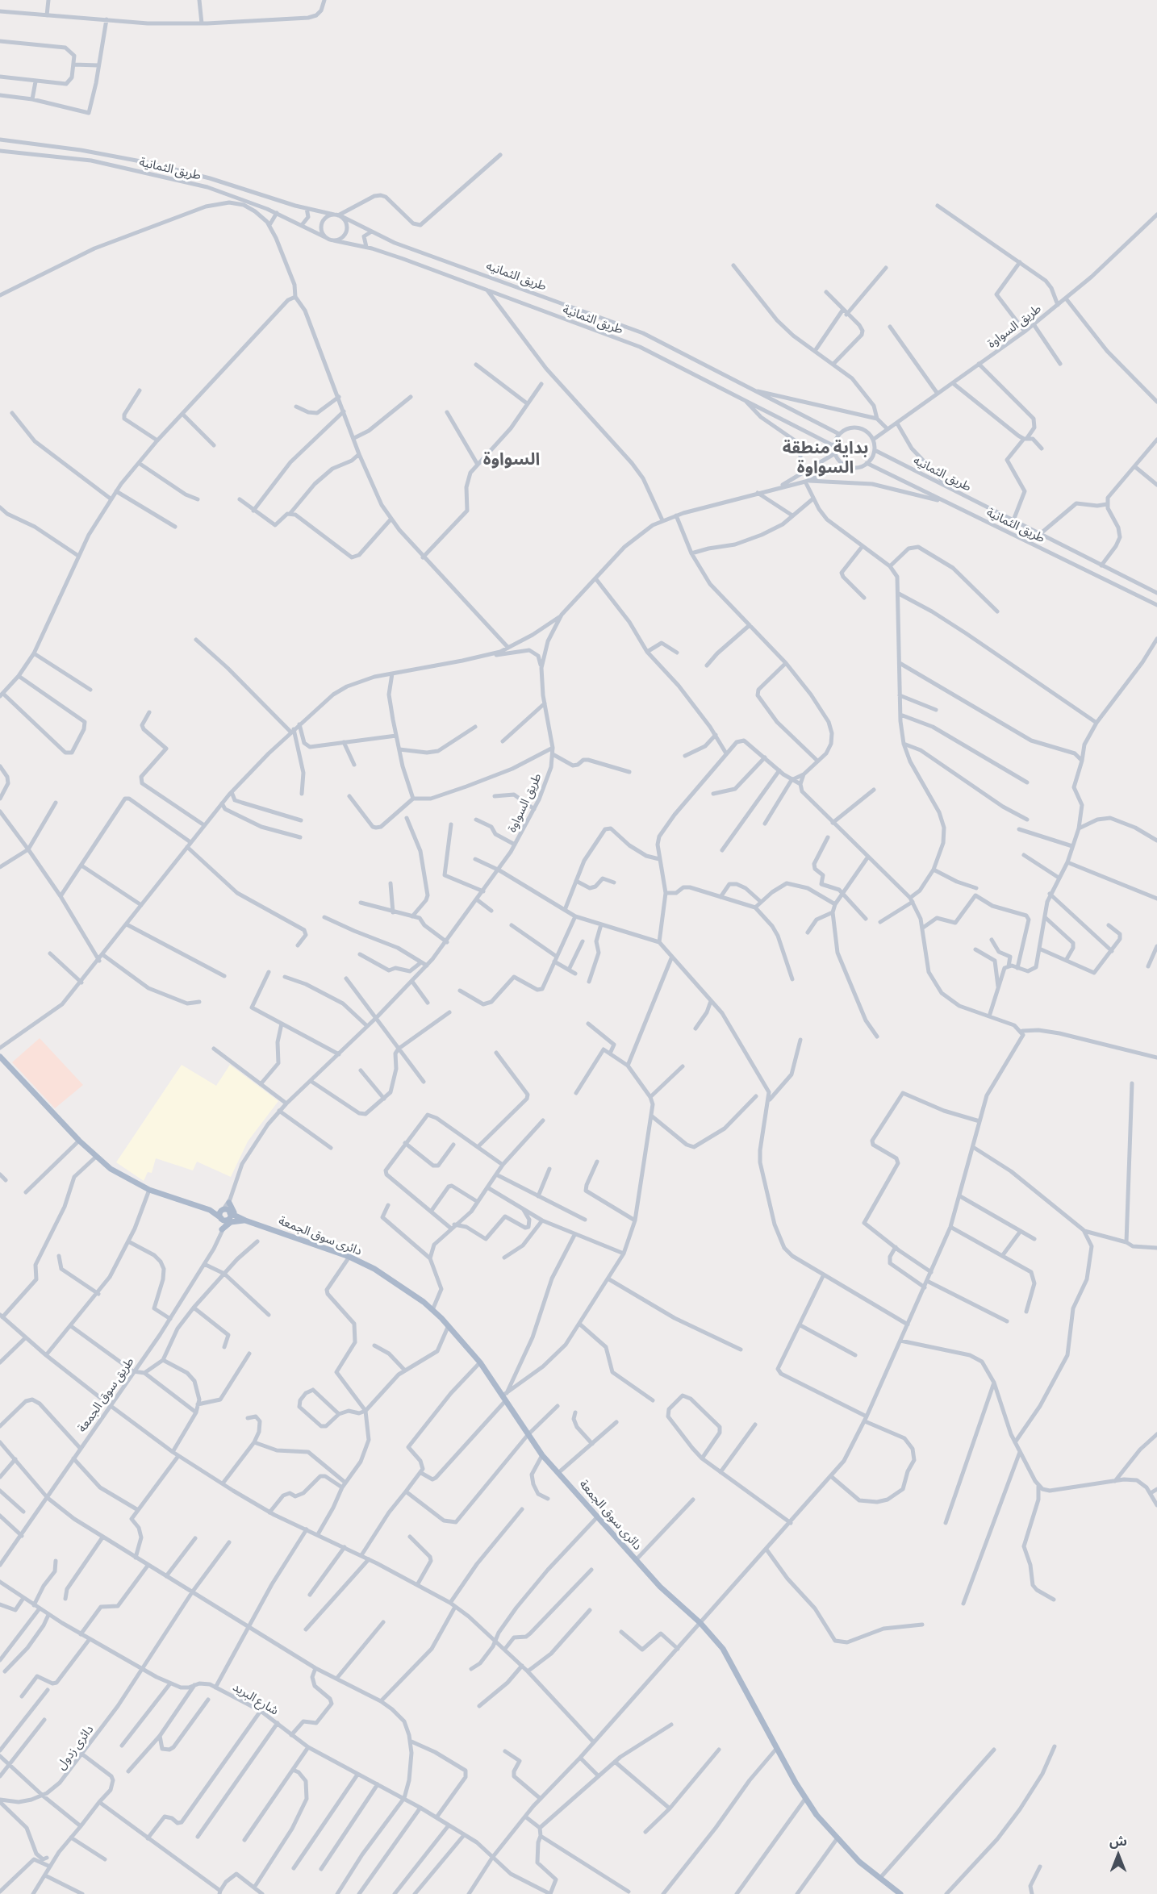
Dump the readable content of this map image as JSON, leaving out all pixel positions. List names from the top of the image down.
{
  "streets": {
    "main road": ["دائرى سوق الجمعة"],
    "street": [
      "طريق الثمانية",
      "طريق الثمانيه",
      "طريق السواوة",
      "طريق سوق الجمعة",
      "شارع البريد",
      "دائرى زدول"
    ]
  },
  "crossings": [
    ["طريق الثمانية", "طريق الثمانيه"],
    ["طريق الثمانية", "طريق السواوة"],
    ["طريق الثمانيه", "طريق السواوة"],
    ["شارع البريد", "دائرى زدول"]
  ],
  "districts": ["بداية منطقة السواوة", "السواوة"],
  "north": "top"
}
